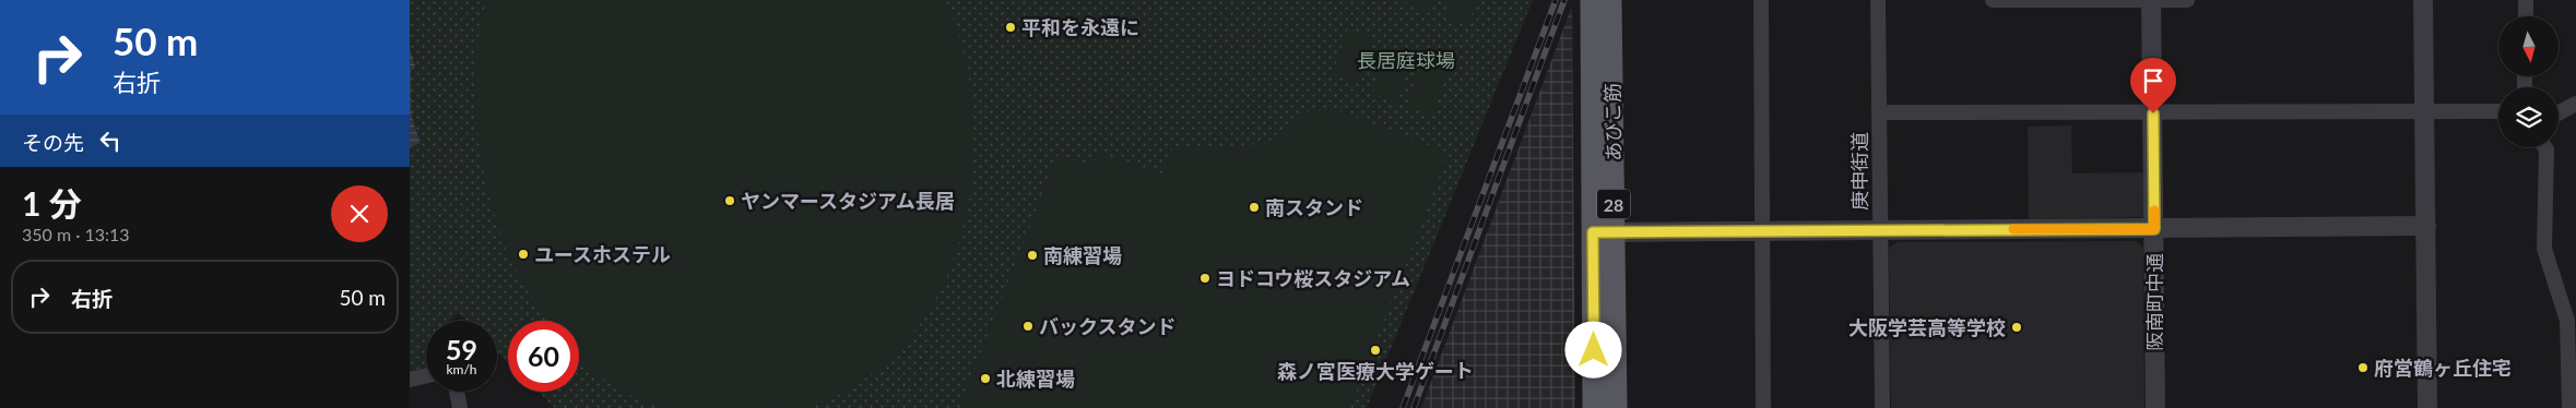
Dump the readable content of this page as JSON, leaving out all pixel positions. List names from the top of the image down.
{
  "streets": {
    "main road": ["あびこ筋", "28"],
    "street": ["庚申街道", "阪南町中通"]
  },
  "parks": ["長居庭球場"],
  "places": [
    "平和を永遠に",
    "ヤンマースタジアム長居",
    "南スタンド",
    "ユースホステル",
    "南練習場",
    "ヨドコウ桜スタジアム",
    "バックスタンド",
    "大阪学芸高等学校",
    "森ノ宮医療大学ゲート",
    "府営鶴ヶ丘住宅",
    "北練習場"
  ],
  "north": "bottom",
  "page": {
    "turn": ["50 m", "右折"],
    "then": "その先",
    "heading": ["1 分", "350 m · 13:13"],
    "list": [
      {
        "name": "右折",
        "value": "50 m"
      }
    ],
    "speed": "59 km/h",
    "limit": "60"
  }
}
